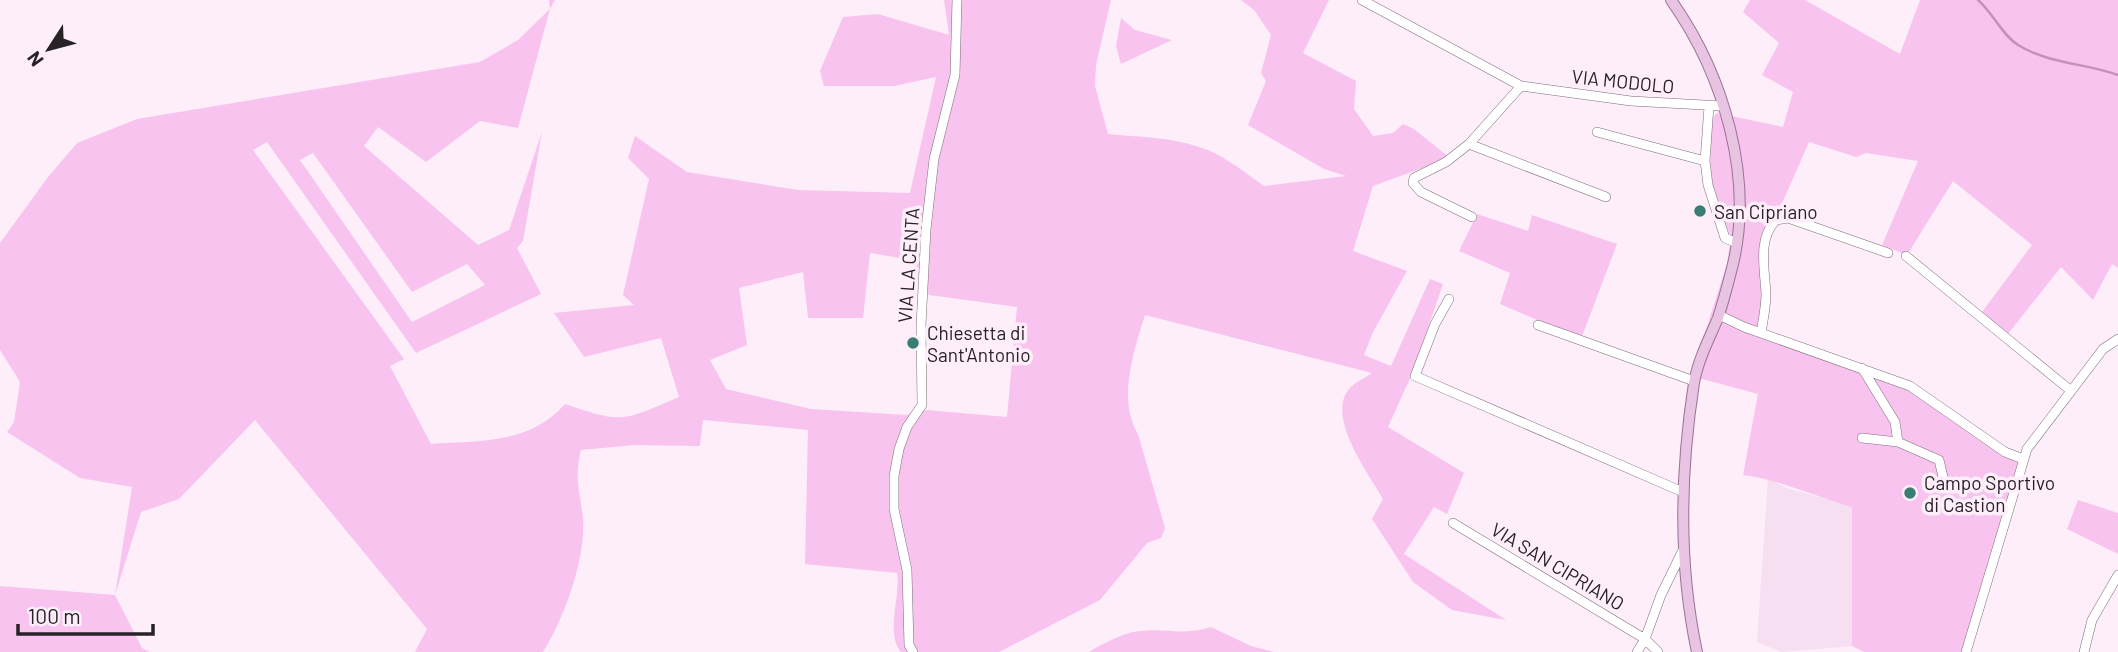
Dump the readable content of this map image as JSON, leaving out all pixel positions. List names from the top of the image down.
{
  "streets": {
    "street": ["VIA MODOLO", "VIA LA CENTA", "VIA SAN CIPRIANO"]
  },
  "places": ["San Cipriano", "Chiesetta di Sant'Antonio", "Campo Sportivo di Castion"],
  "scale_bar": "100 m",
  "north": "bottom left"
}
